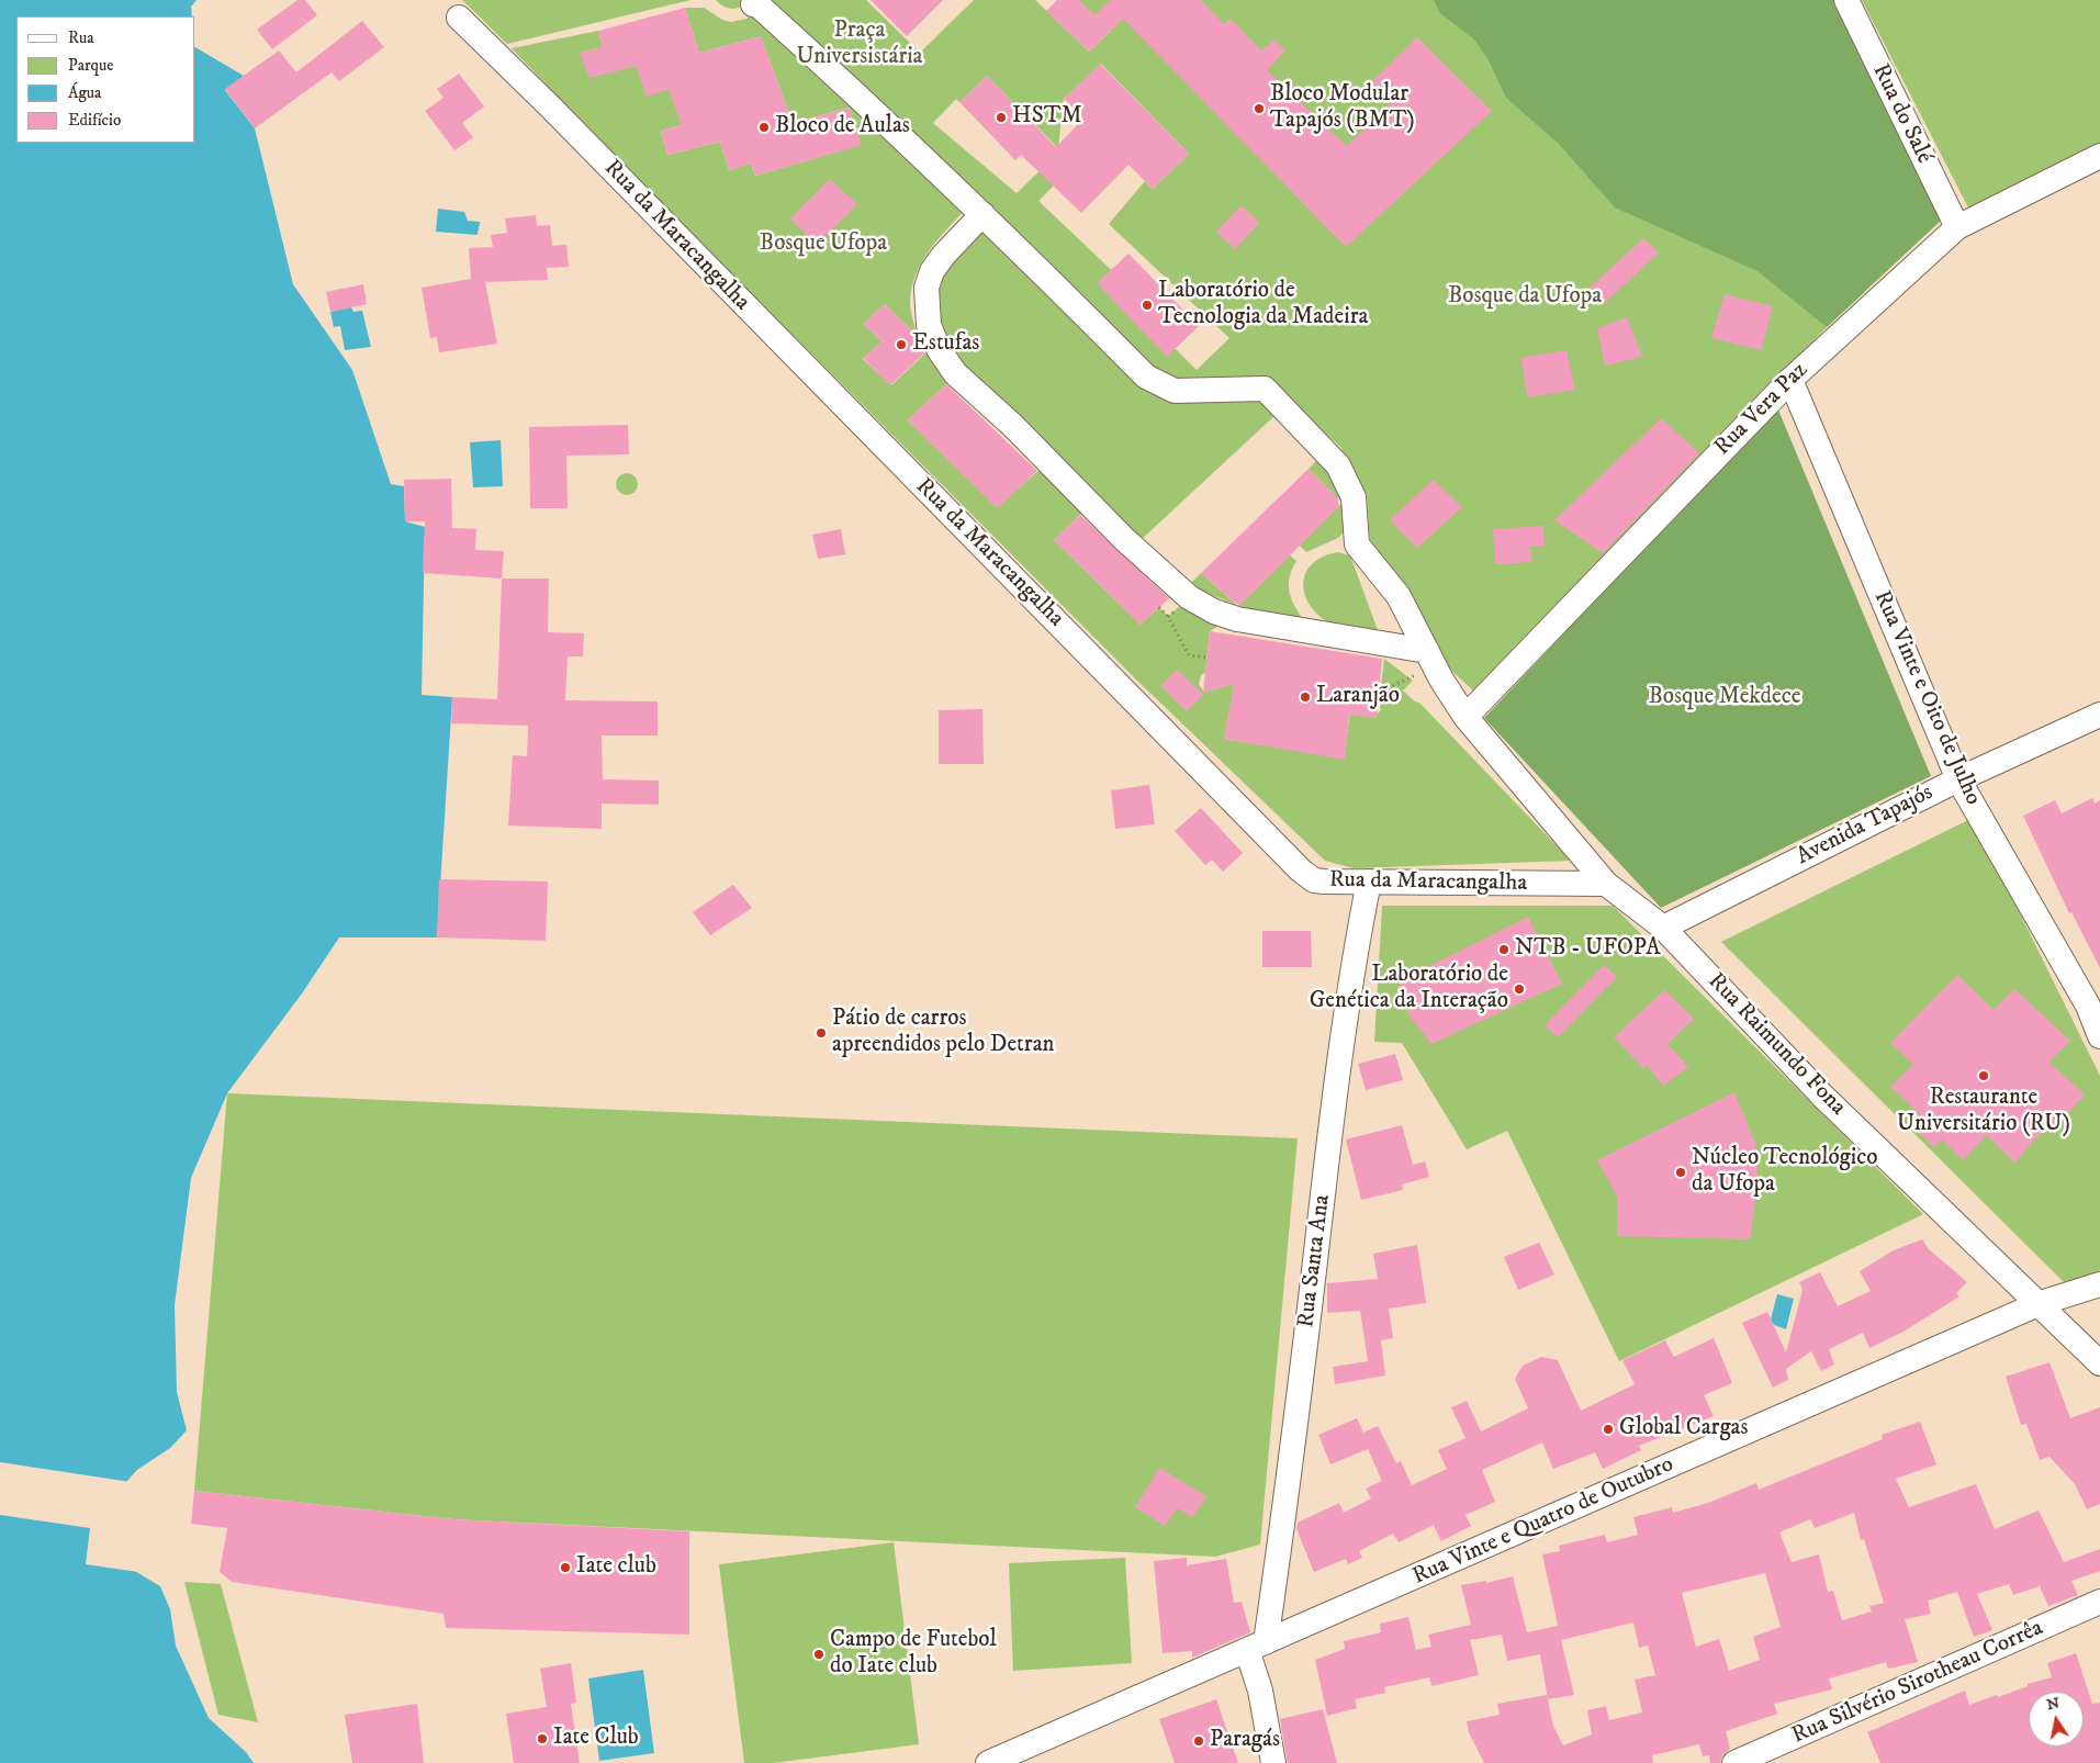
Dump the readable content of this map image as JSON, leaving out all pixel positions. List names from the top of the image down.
{
  "streets": {
    "street": [
      "Rua do Salé",
      "Rua da Maracangalha",
      "Rua Vera Paz",
      "Rua Vinte e Oito de Julho",
      "Avenida Tapajós",
      "Rua Raimundo Fona",
      "Rua Santa Ana",
      "Rua Vinte e Quatro de Outubro",
      "Rua Silvério Sirotheau Corrêa"
    ]
  },
  "crossings": [
    ["Rua do Salé", "Rua Vera Paz"],
    ["Rua da Maracangalha", "Rua Raimundo Fona"],
    ["Rua da Maracangalha", "Rua Santa Ana"],
    ["Rua Vera Paz", "Rua Vinte e Oito de Julho"],
    ["Rua Vera Paz", "Rua Raimundo Fona"],
    ["Rua Vinte e Oito de Julho", "Avenida Tapajós"],
    ["Avenida Tapajós", "Rua Raimundo Fona"],
    ["Rua Raimundo Fona", "Rua Vinte e Quatro de Outubro"],
    ["Rua Santa Ana", "Rua Vinte e Quatro de Outubro"]
  ],
  "parks": [
    "Praça Universistária",
    "Bosque Ufopa",
    "Bosque da Ufopa",
    "Bosque Mekdece"
  ],
  "places": [
    "Bloco Modular Tapajós (BMT)",
    "HSTM",
    "Bloco de Aulas",
    "Laboratório de Tecnologia da Madeira",
    "Estufas",
    "Laranjão",
    "NTB - UFOPA",
    "Laboratório de Genética da Interação",
    "Pátio de carros apreendidos pelo Detran",
    "Restaurante Universitário (RU)",
    "Núcleo Tecnológico da Ufopa",
    "Global Cargas",
    "Iate club",
    "Campo de Futebol do Iate club",
    "Iate Club",
    "Paragás"
  ],
  "legend": [
    "Rua",
    "Parque",
    "Água",
    "Edifício"
  ],
  "north": "top"
}
